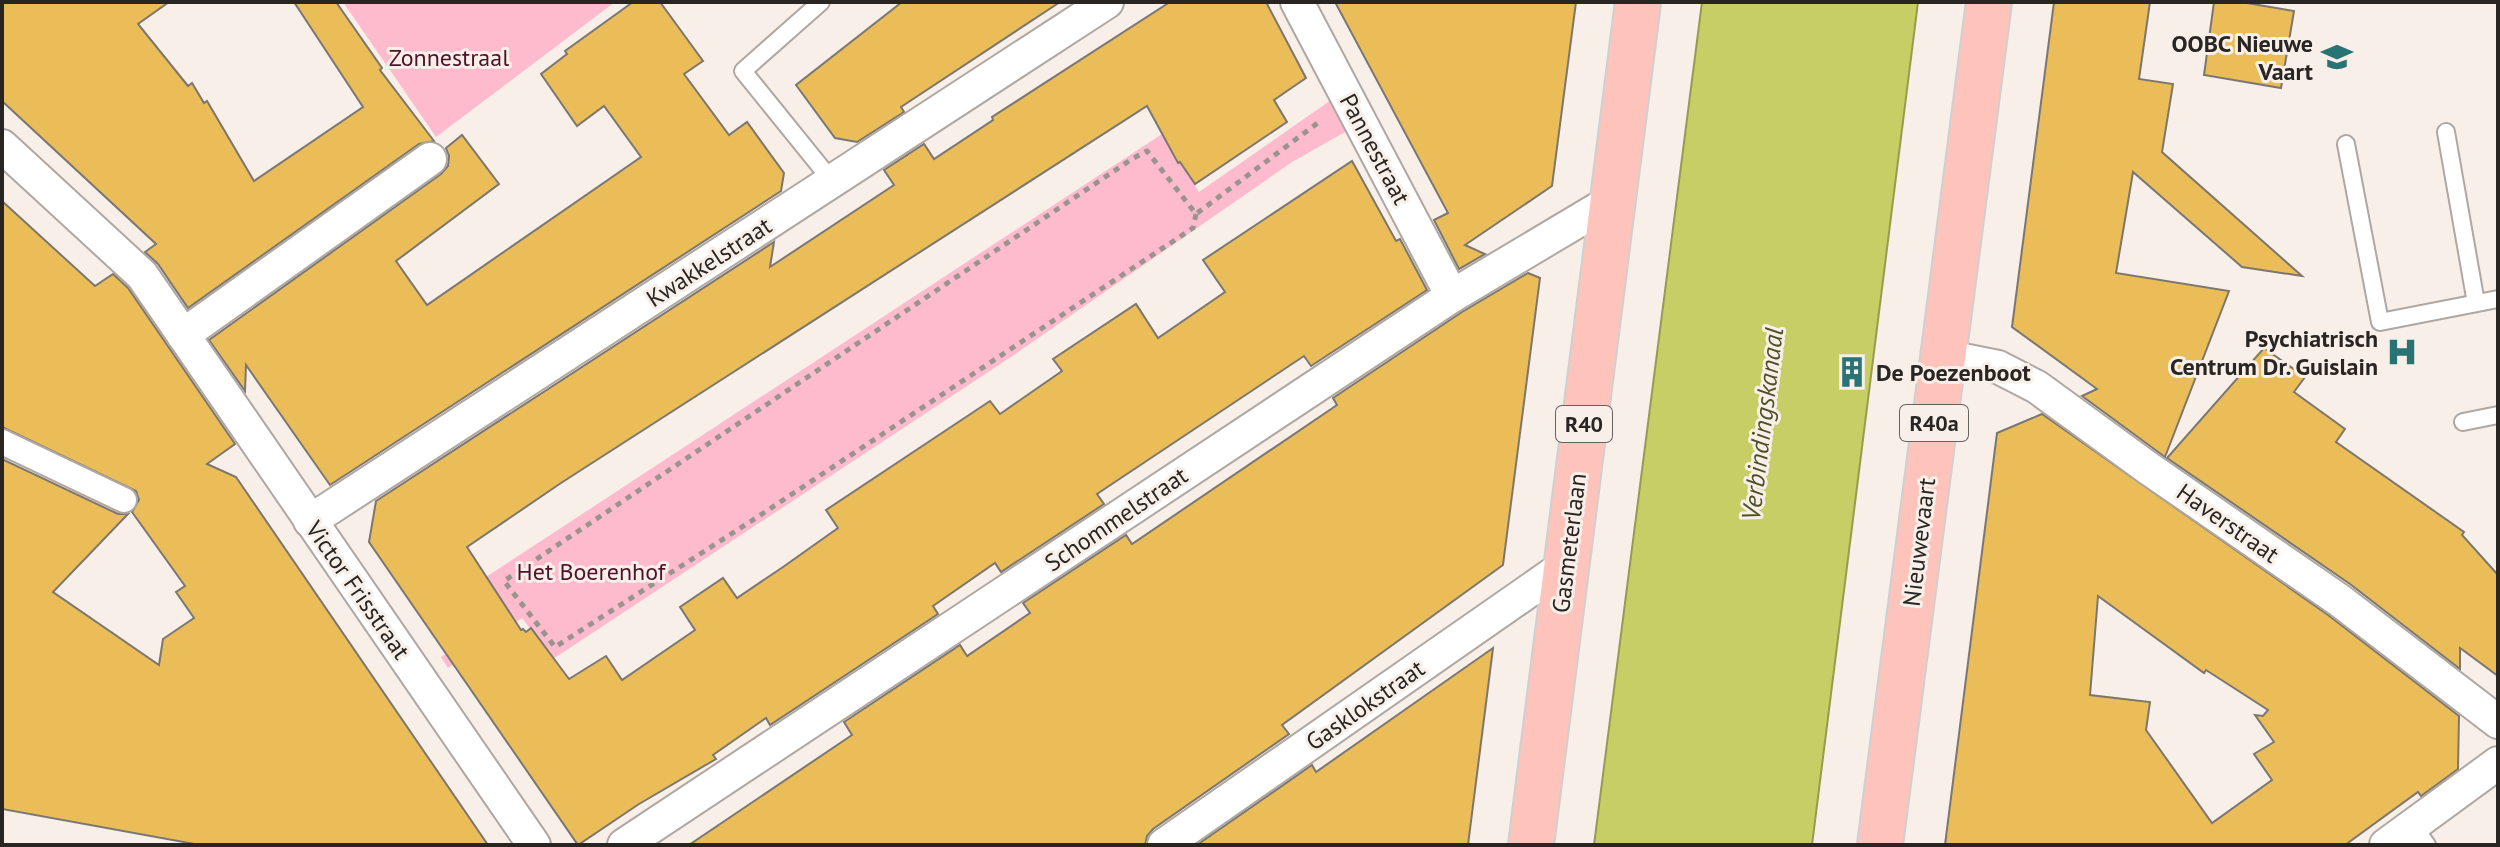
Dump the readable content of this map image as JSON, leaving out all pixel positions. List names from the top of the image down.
{
  "streets": {
    "main road": [
      "R40a",
      "R40",
      "Nieuwevaart",
      "Gasmeterlaan"
    ],
    "street": [
      "Pannestraat",
      "Kwakkelstraat",
      "Schommelstraat",
      "Haverstraat",
      "Victor Frisstraat",
      "Gasklokstraat"
    ]
  },
  "crossings": [
    ["Pannestraat", "Schommelstraat"],
    ["Kwakkelstraat", "Victor Frisstraat"],
    ["Schommelstraat", "Gasmeterlaan"],
    ["Haverstraat", "Nieuwevaart"],
    ["Gasmeterlaan", "Gasklokstraat"]
  ],
  "water": ["Verbindingskanaal"],
  "parks": ["Zonnestraal", "Het Boerenhof"],
  "places": {
    "school or university": ["OOBC Nieuwe Vaart"],
    "hospital": ["Psychiatrisch Centrum Dr. Guislain"],
    "building": ["De Poezenboot"]
  }
}
